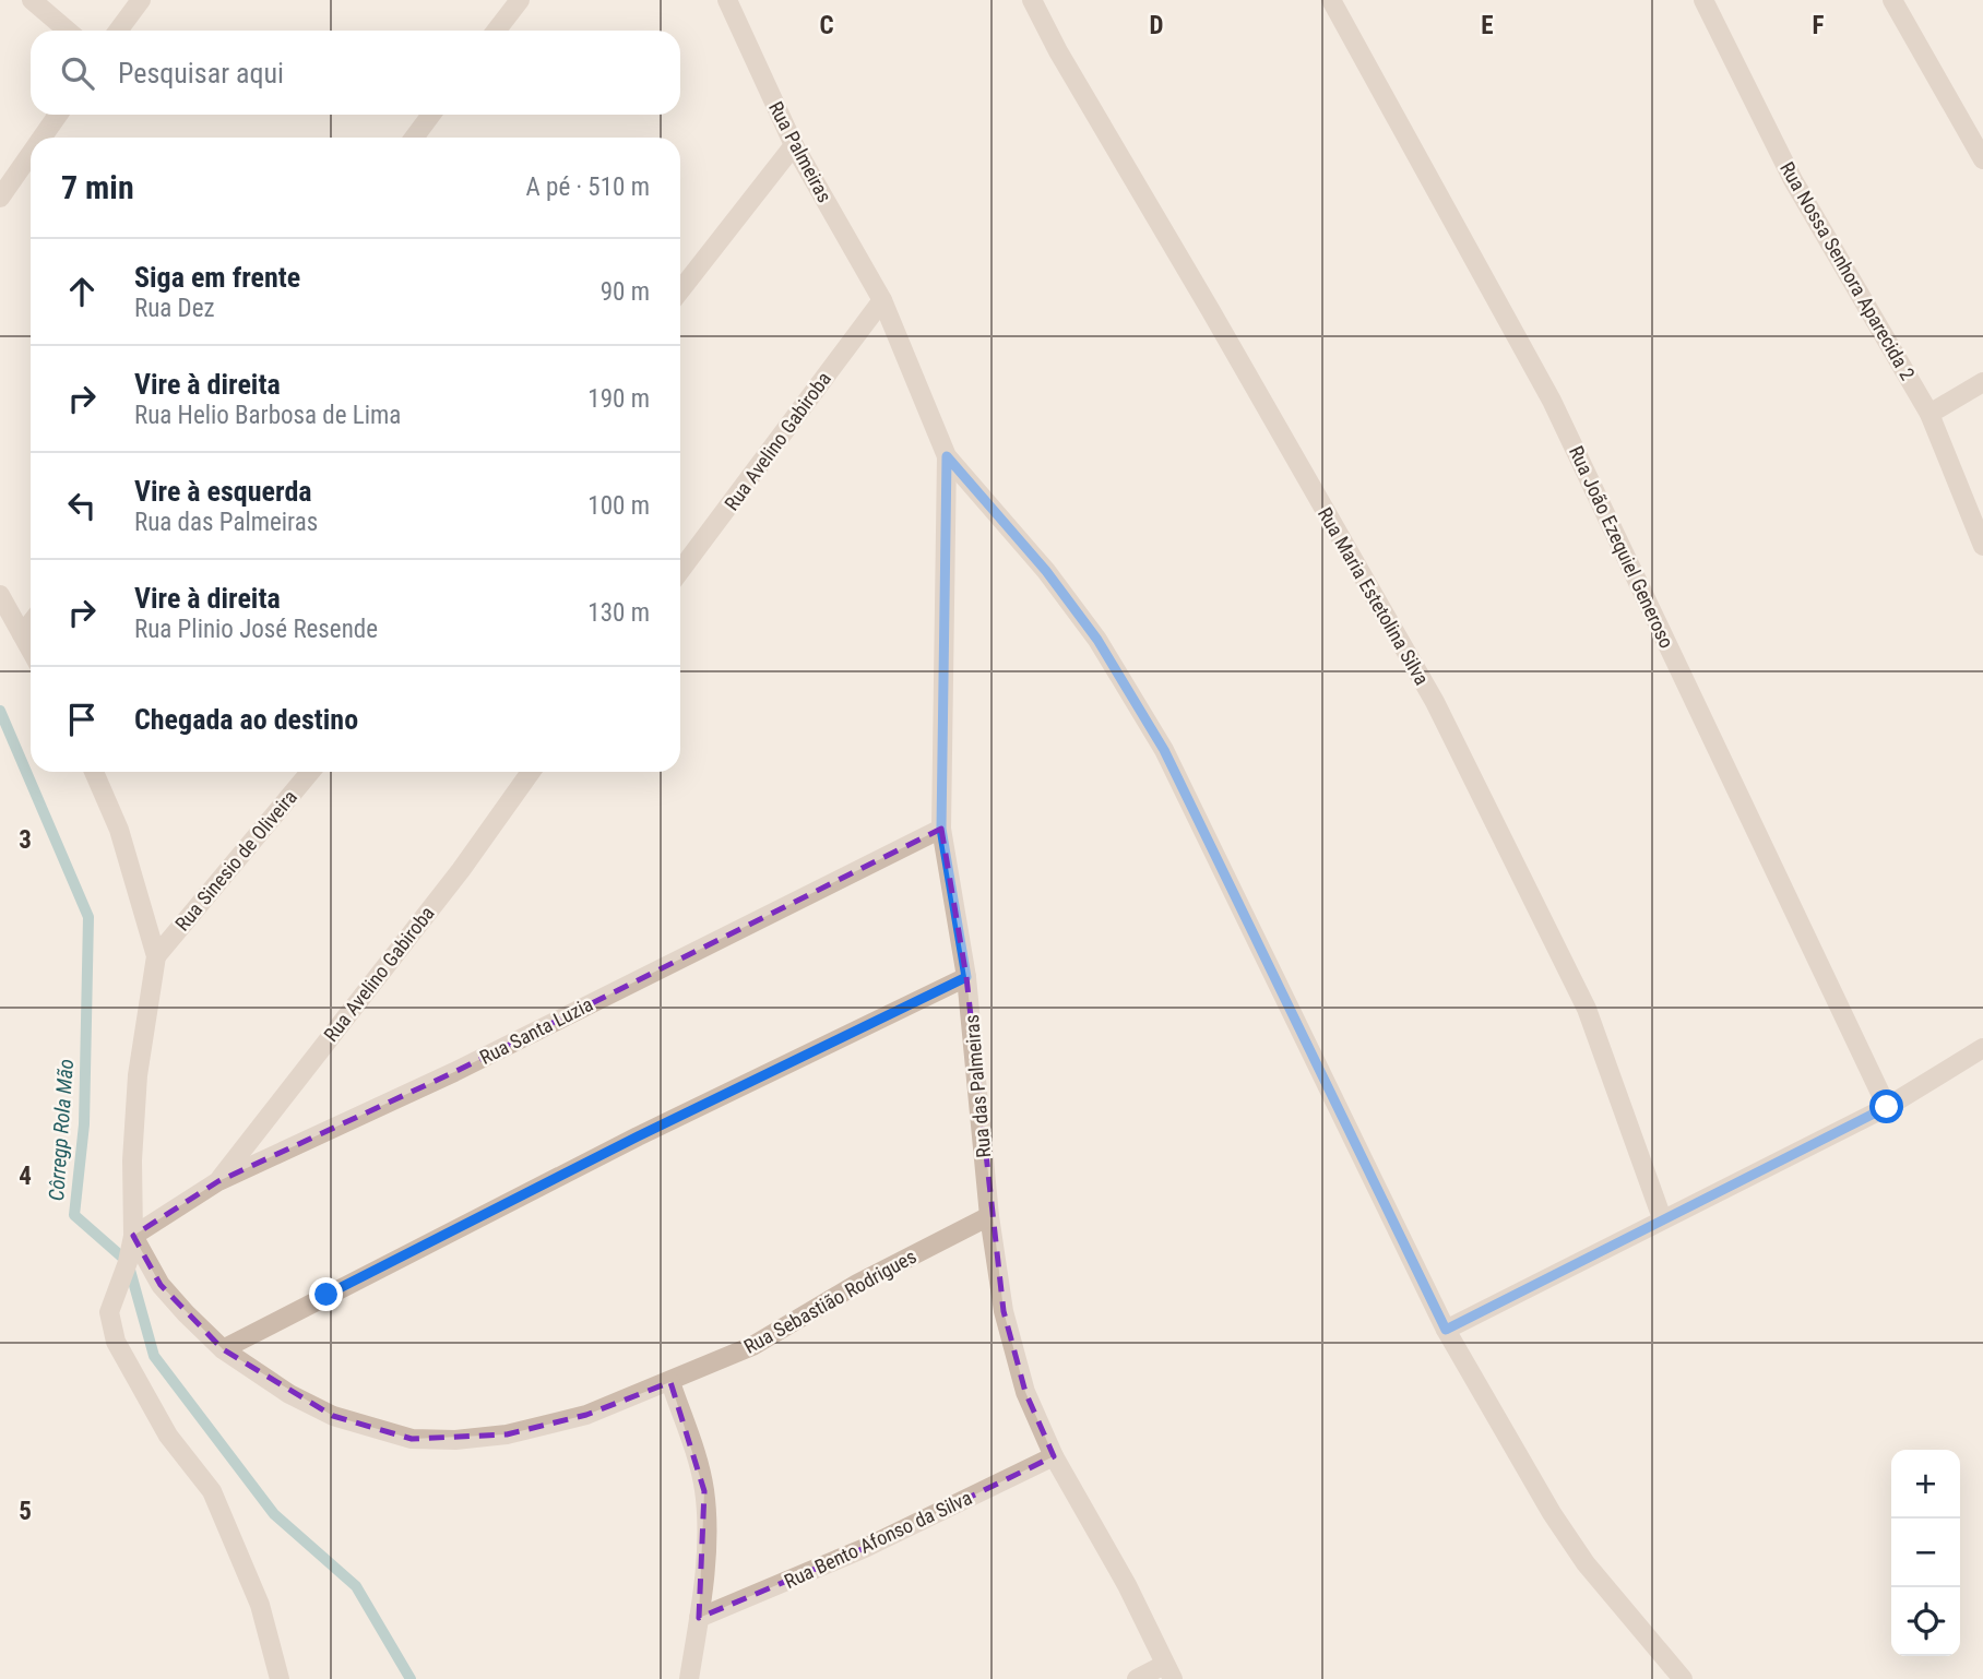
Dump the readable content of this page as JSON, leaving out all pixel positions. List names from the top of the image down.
{
  "streets": {
    "street": [
      "Rua Palmeiras",
      "Rua Nossa Senhora Aparecida 2",
      "Rua Avelino Gabiroba",
      "Rua João Ezequiel Generoso",
      "Rua Maria Estetolina Silva",
      "Rua Sinesio de Oliveira",
      "Rua Santa Luzia",
      "Rua das Palmeiras",
      "Rua Sebastião Rodrigues",
      "Rua Bento Afonso da Silva"
    ]
  },
  "crossings": [
    ["Rua Palmeiras", "Rua Avelino Gabiroba"],
    ["Rua Palmeiras", "Rua das Palmeiras"],
    ["Rua Avelino Gabiroba", "Rua Santa Luzia"],
    ["Rua Santa Luzia", "Rua das Palmeiras"],
    ["Rua Santa Luzia", "Rua Sebastião Rodrigues"],
    ["Rua das Palmeiras", "Rua Sebastião Rodrigues"],
    ["Rua das Palmeiras", "Rua Bento Afonso da Silva"]
  ],
  "water": ["Côrregp Rola Mão"],
  "page": {
    "search": "Pesquisar aqui",
    "heading": ["7 min", "A pé · 510 m"],
    "list": [
      ["Siga em frente", "Rua Dez", "90 m"],
      ["Vire à direita", "Rua Helio Barbosa de Lima", "190 m"],
      ["Vire à esquerda", "Rua das Palmeiras", "100 m"],
      ["Vire à direita", "Rua Plinio José Resende", "130 m"],
      "Chegada ao destino"
    ],
    "map_buttons": ["+", "−"]
  },
  "grid": {
    "columns": [
      "C",
      "D",
      "E",
      "F"
    ],
    "rows": ["3", "4", "5"]
  }
}
